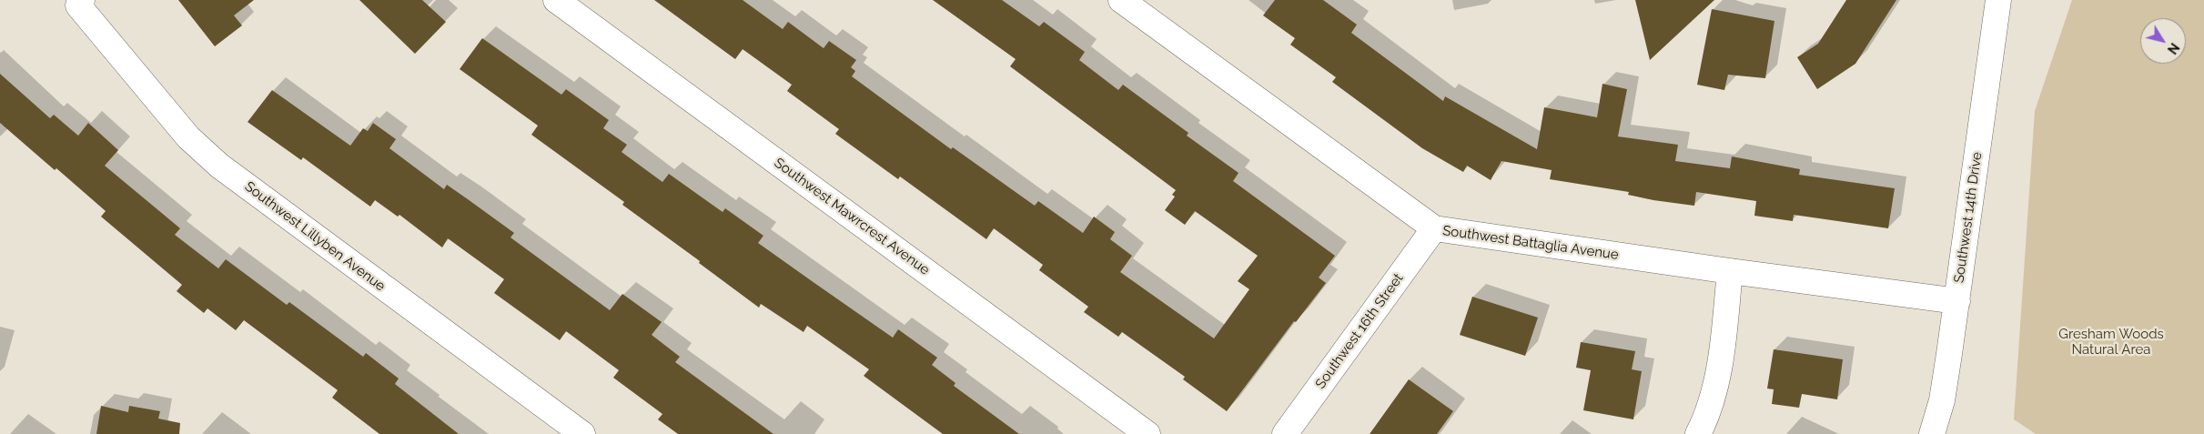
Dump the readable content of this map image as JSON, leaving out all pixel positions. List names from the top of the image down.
{
  "streets": {
    "street": [
      "Southwest Mawrcrest Avenue",
      "Southwest 14th Drive",
      "Southwest Lillyben Avenue",
      "Southwest Battaglia Avenue",
      "Southwest 16th Street"
    ]
  },
  "crossings": [
    ["Southwest 14th Drive", "Southwest Battaglia Avenue"],
    ["Southwest Battaglia Avenue", "Southwest 16th Street"]
  ],
  "parks": ["Gresham Woods Natural Area"],
  "north": "bottom right"
}
